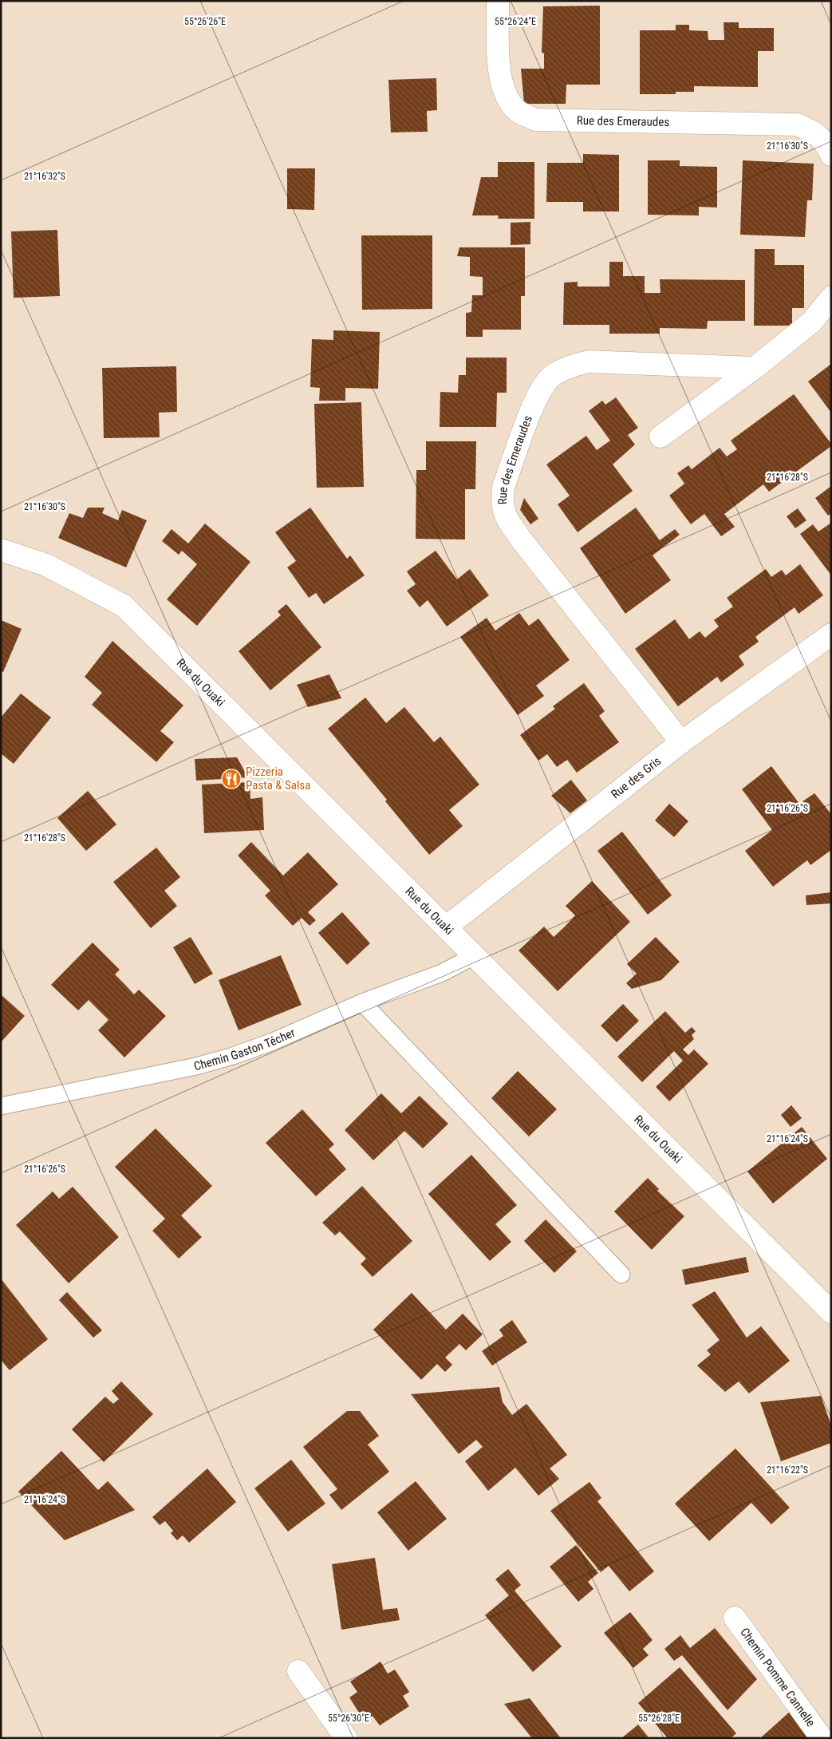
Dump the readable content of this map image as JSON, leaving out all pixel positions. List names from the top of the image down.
{
  "streets": {
    "street": [
      "Rue des Emeraudes",
      "Rue du Ouaki",
      "Rue des Gris",
      "Chemin Pomme Cannelle"
    ],
    "lane": ["Chemin Gaston Técher"]
  },
  "crossings": [
    ["Rue des Emeraudes", "Rue des Gris"],
    ["Rue du Ouaki", "Rue des Gris"],
    ["Rue du Ouaki", "Chemin Gaston Técher"]
  ],
  "places": {
    "restaurant": ["Pizzeria Pasta & Salsa"]
  },
  "coordinates": [
    "55°26'26\"E",
    "55°26'24\"E",
    "21°16'30\"S",
    "21°16'32\"S",
    "21°16'28\"S",
    "21°16'26\"S",
    "21°16'24\"S",
    "21°16'22\"S",
    "55°26'30\"E",
    "55°26'28\"E"
  ]
}
